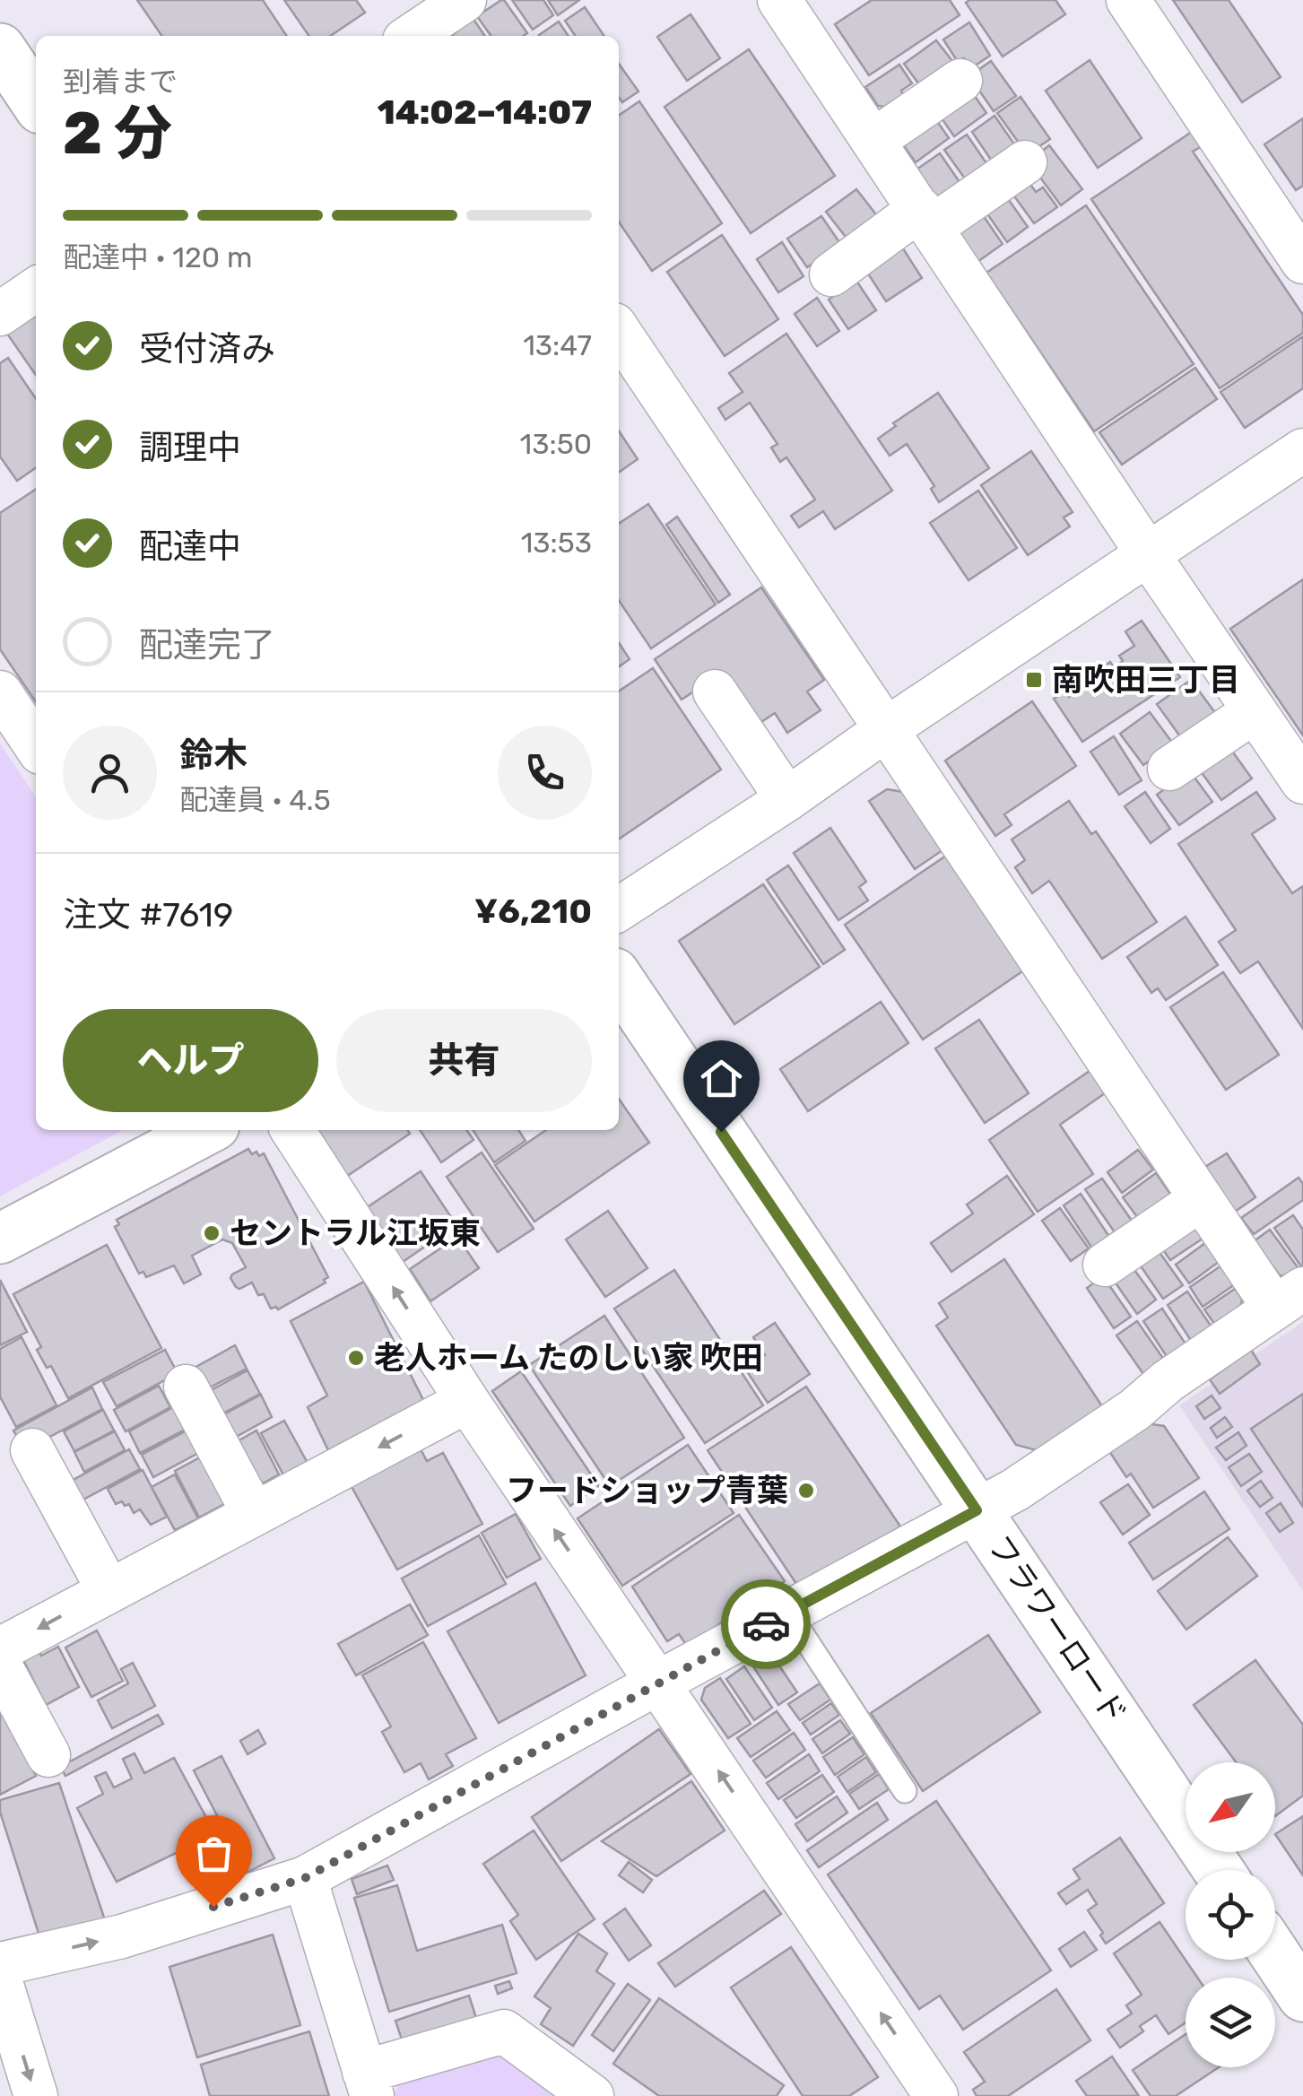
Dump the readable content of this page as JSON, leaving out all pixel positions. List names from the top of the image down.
{
  "streets": {
    "street": ["フラワーロード"]
  },
  "places": {
    "transit": ["南吹田三丁目"],
    "other": ["セントラル江坂東", "老人ホーム たのしい家 吹田", "フードショップ青葉"]
  },
  "north": "bottom left",
  "page": {
    "heading": ["2 分", "到着まで", "14:02–14:07"],
    "panel": [
      "鈴木",
      "配達員 · 4.5",
      "注文 #7619",
      "¥6,210"
    ],
    "bar": "配達中 · 120 m",
    "list": [
      ["受付済み", "13:47"],
      ["調理中", "13:50"],
      ["配達中", "13:53"],
      "配達完了"
    ],
    "buttons": ["ヘルプ", "共有"]
  }
}
